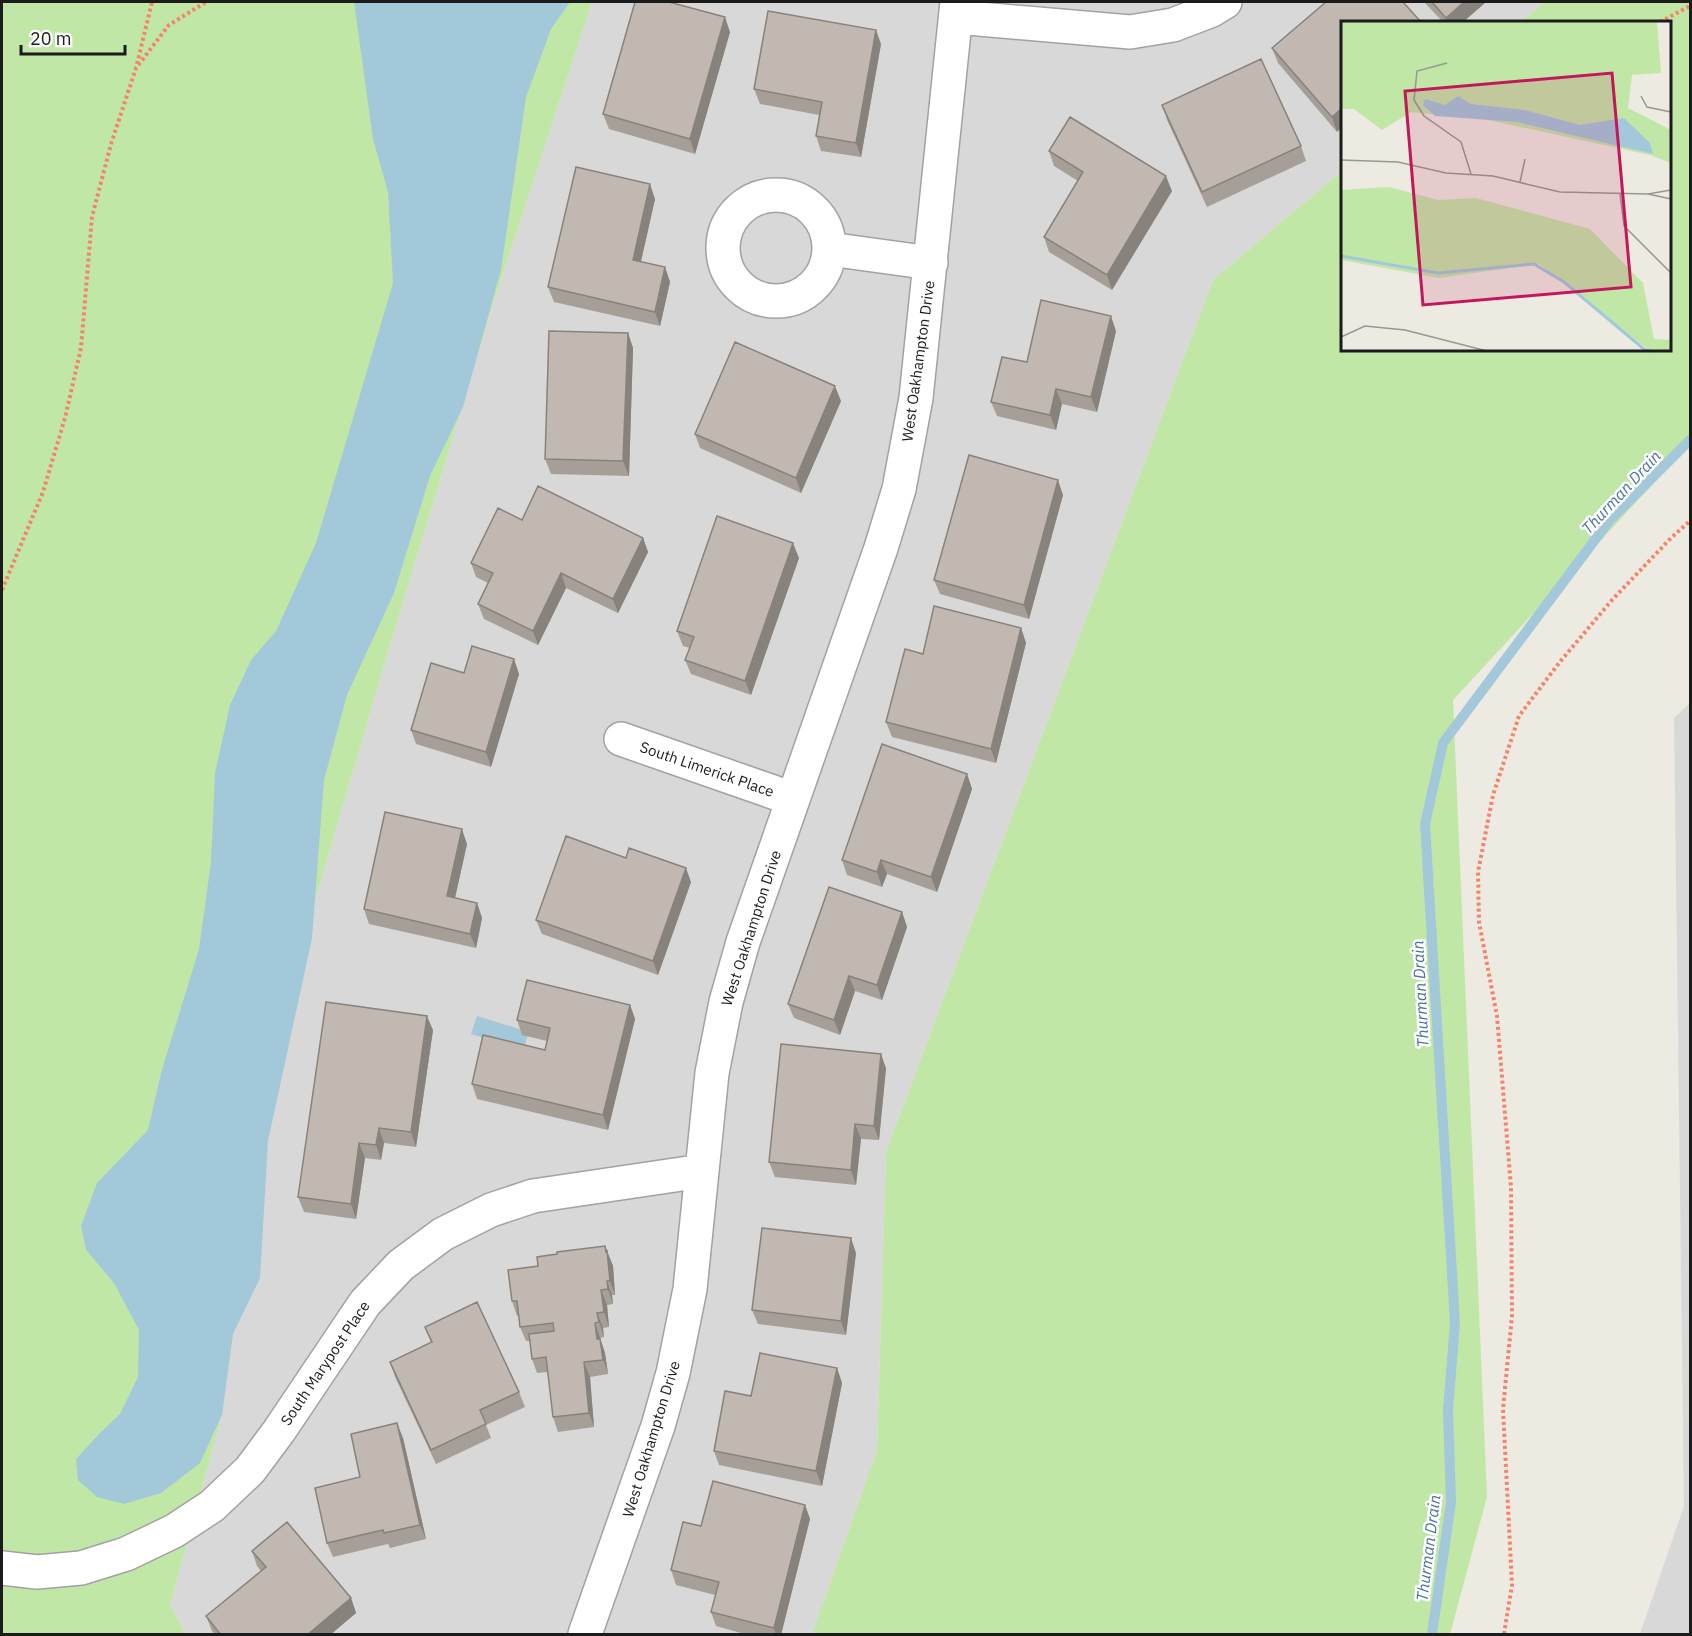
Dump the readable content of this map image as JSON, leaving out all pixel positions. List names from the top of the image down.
{
  "streets": {
    "street": ["West Oakhampton Drive", "South Limerick Place", "South Marypost Place"]
  },
  "crossings": [
    ["West Oakhampton Drive", "South Limerick Place"],
    ["West Oakhampton Drive", "South Marypost Place"]
  ],
  "water": ["Thurman Drain"],
  "scale_bar": "20 m"
}
